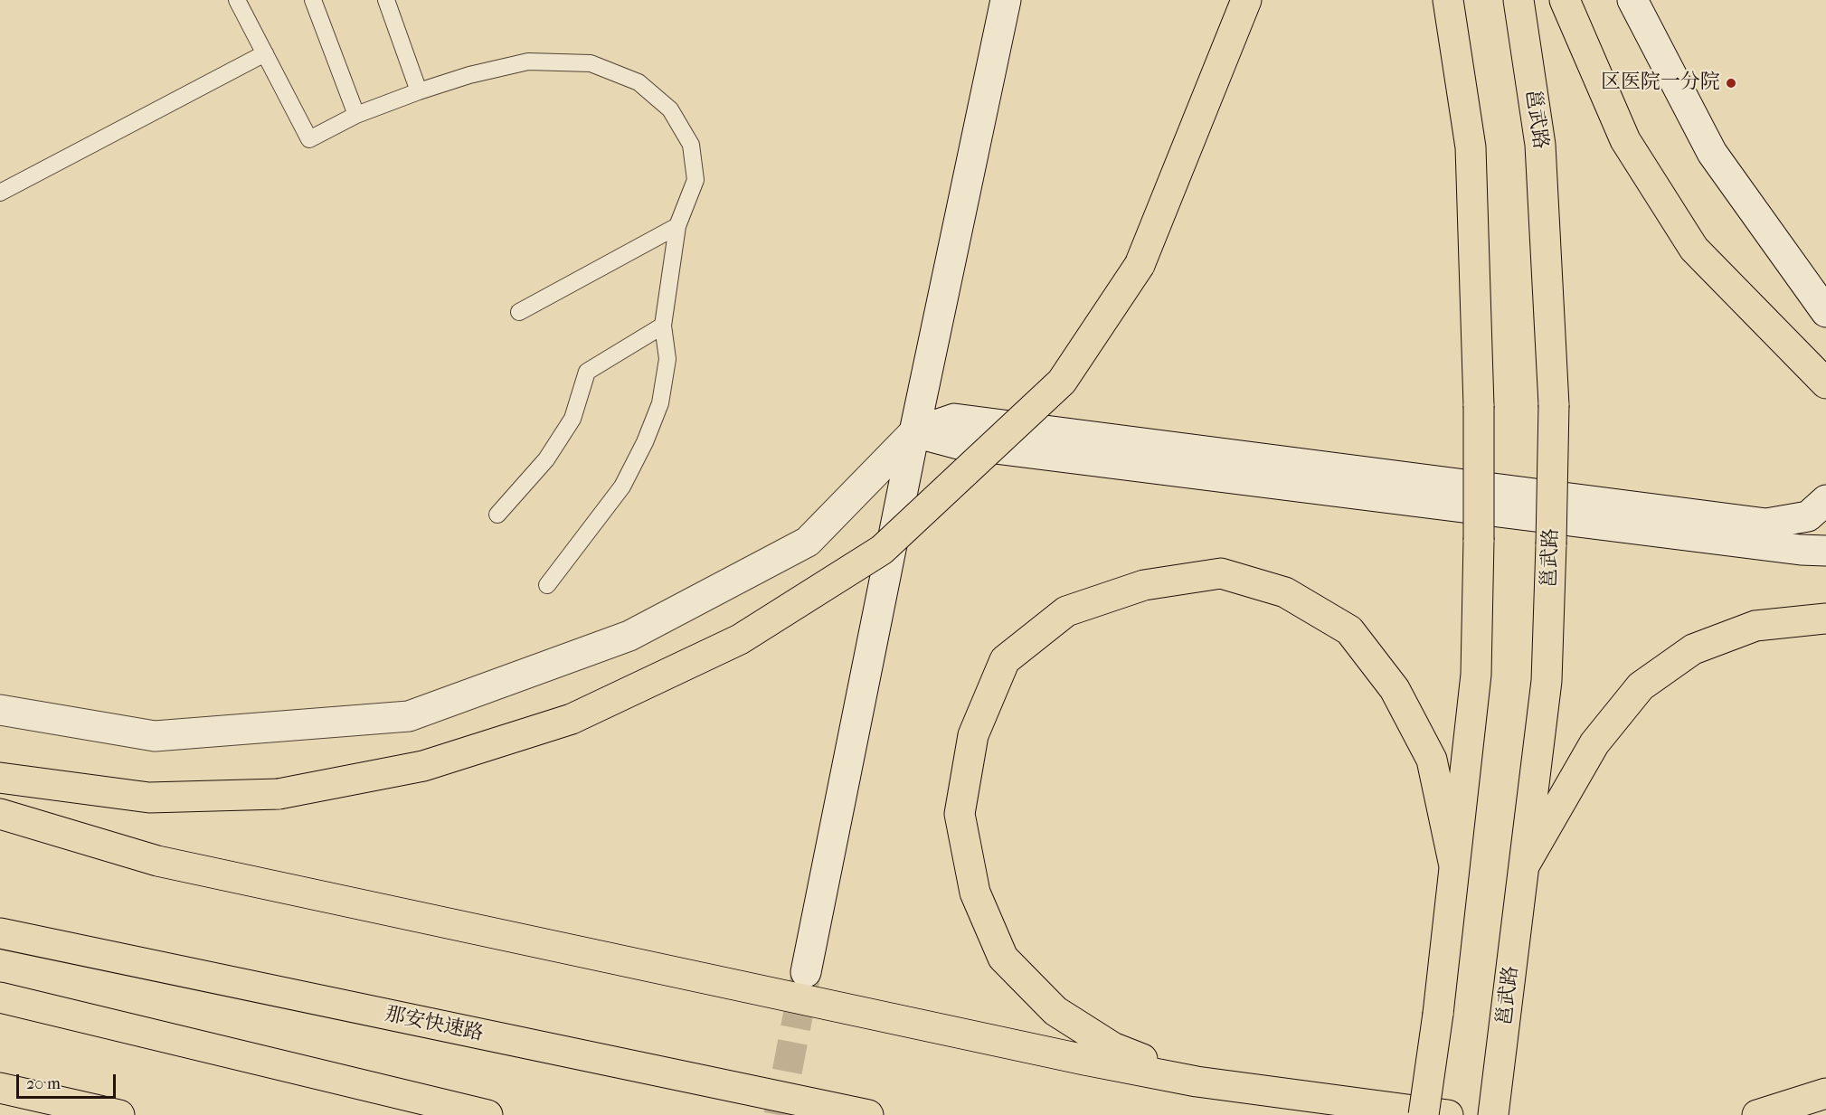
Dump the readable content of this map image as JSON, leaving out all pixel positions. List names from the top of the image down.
{
  "streets": {
    "main road": ["邕武路", "那安快速路"]
  },
  "places": ["区医院一分院"],
  "scale_bar": "20 m"
}
